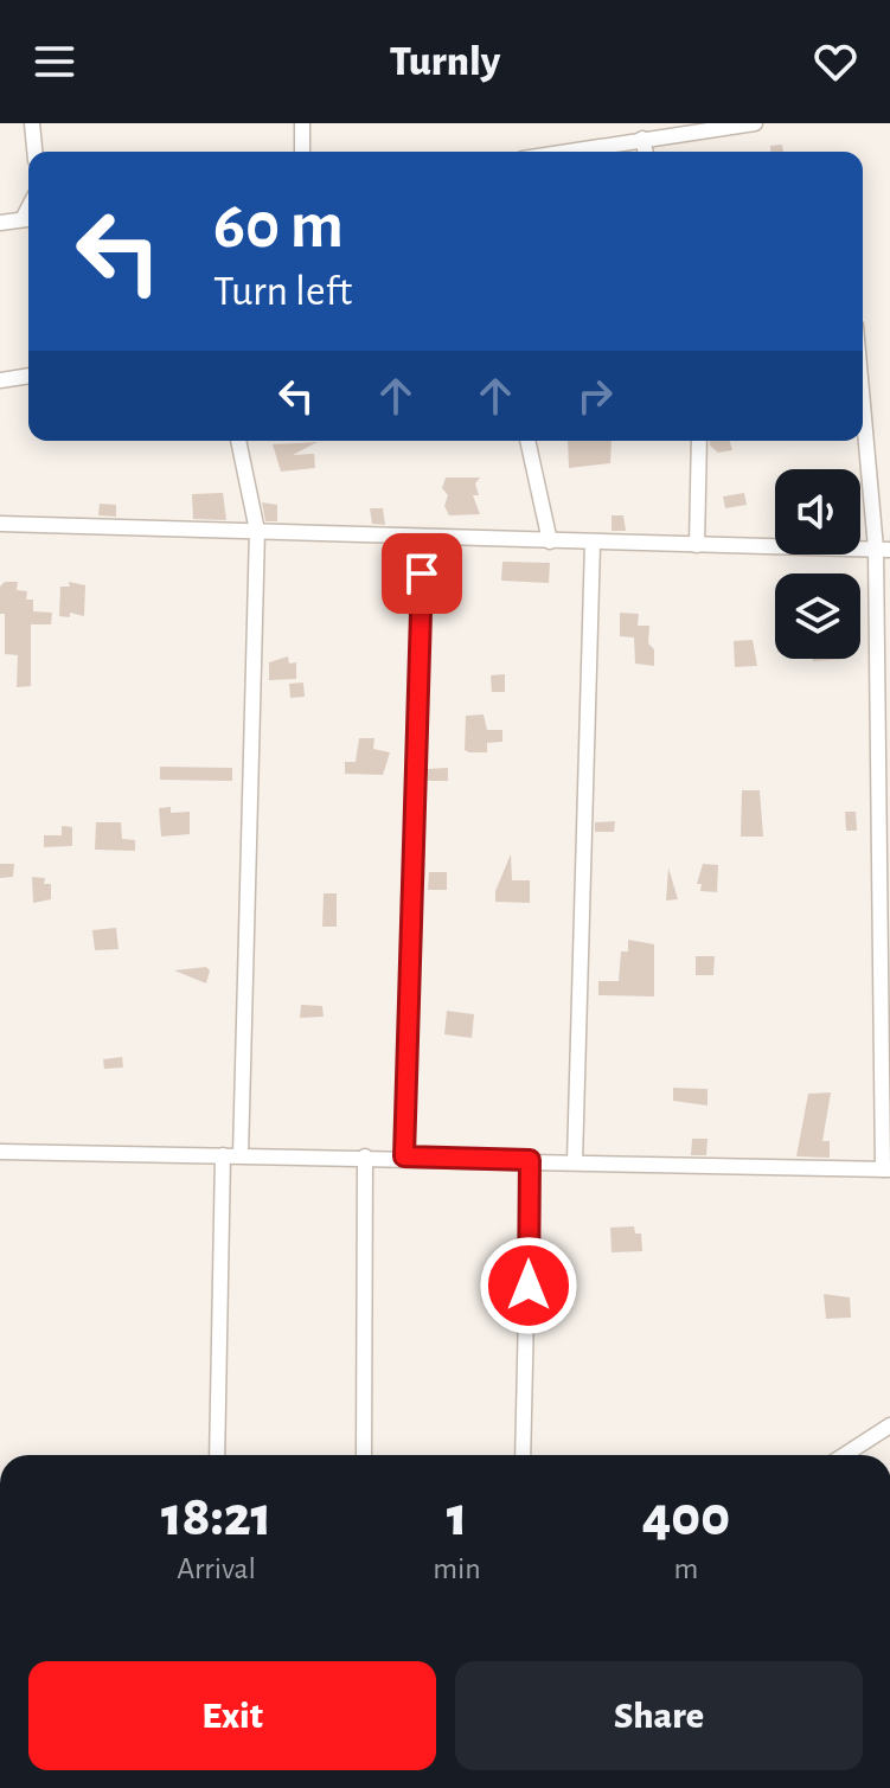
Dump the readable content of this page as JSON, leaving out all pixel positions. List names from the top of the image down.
{
  "page": {
    "header": "Turnly",
    "turn": ["60 m", "Turn left"],
    "eta": [
      "18:21",
      "Arrival",
      "1",
      "min",
      "400",
      "m"
    ],
    "buttons": ["Exit", "Share"]
  }
}
